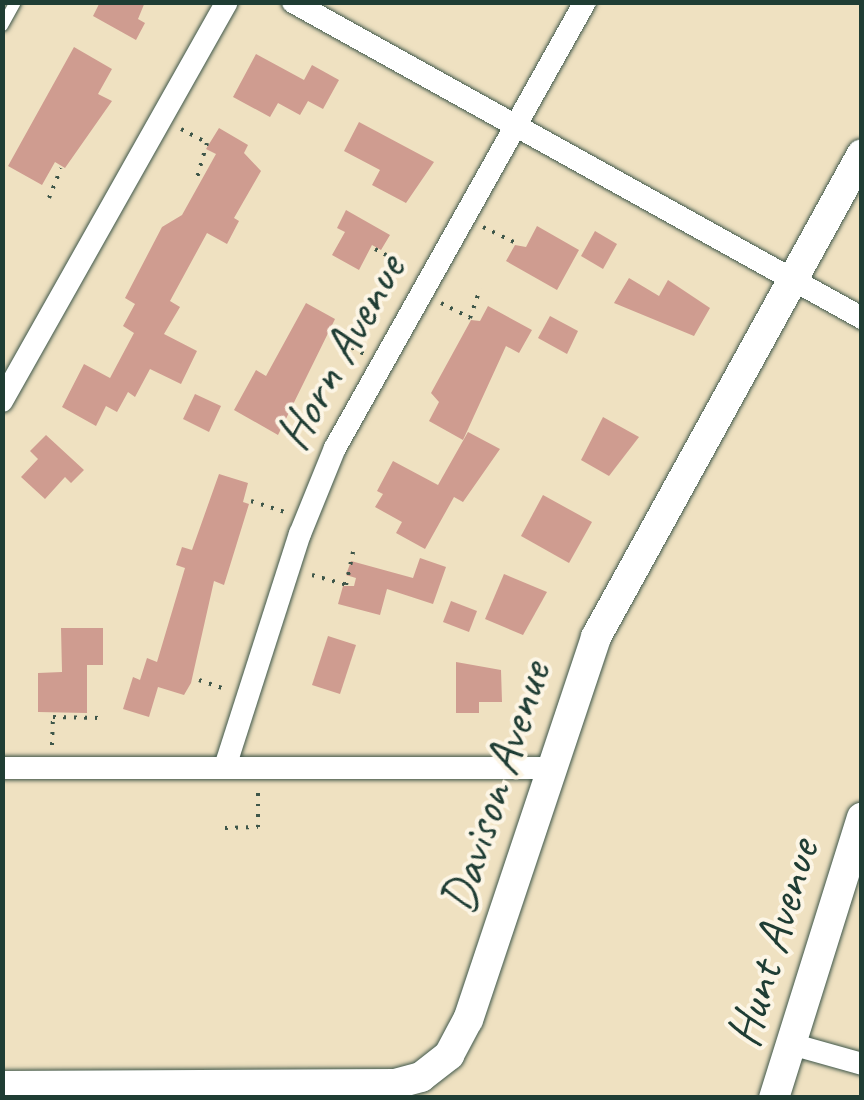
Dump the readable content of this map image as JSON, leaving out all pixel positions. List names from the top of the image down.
{
  "streets": {
    "street": ["Horn Avenue", "Davison Avenue", "Hunt Avenue"]
  }
}
